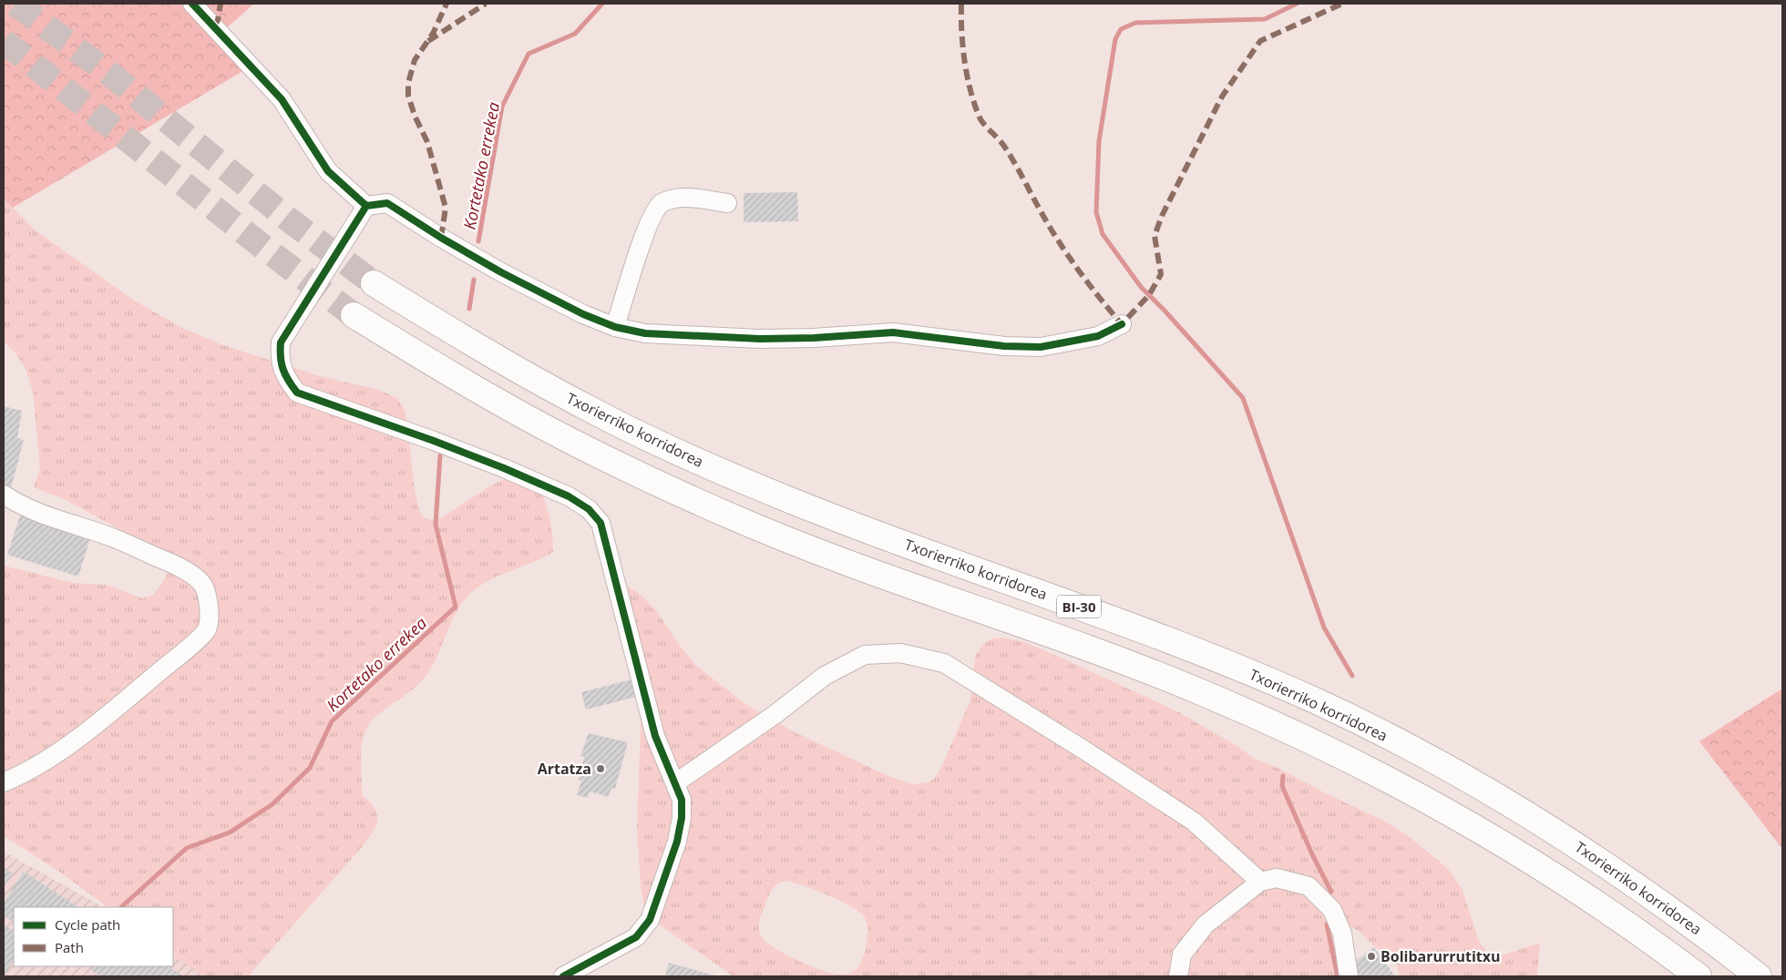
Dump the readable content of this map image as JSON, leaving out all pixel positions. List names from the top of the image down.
{
  "streets": {
    "highway": ["Txorierriko korridorea", "BI-30"]
  },
  "water": ["Kortetako errekea"],
  "places": ["Artatza", "Bolibarurrutitxu"],
  "legend": ["Cycle path", "Path"]
}
